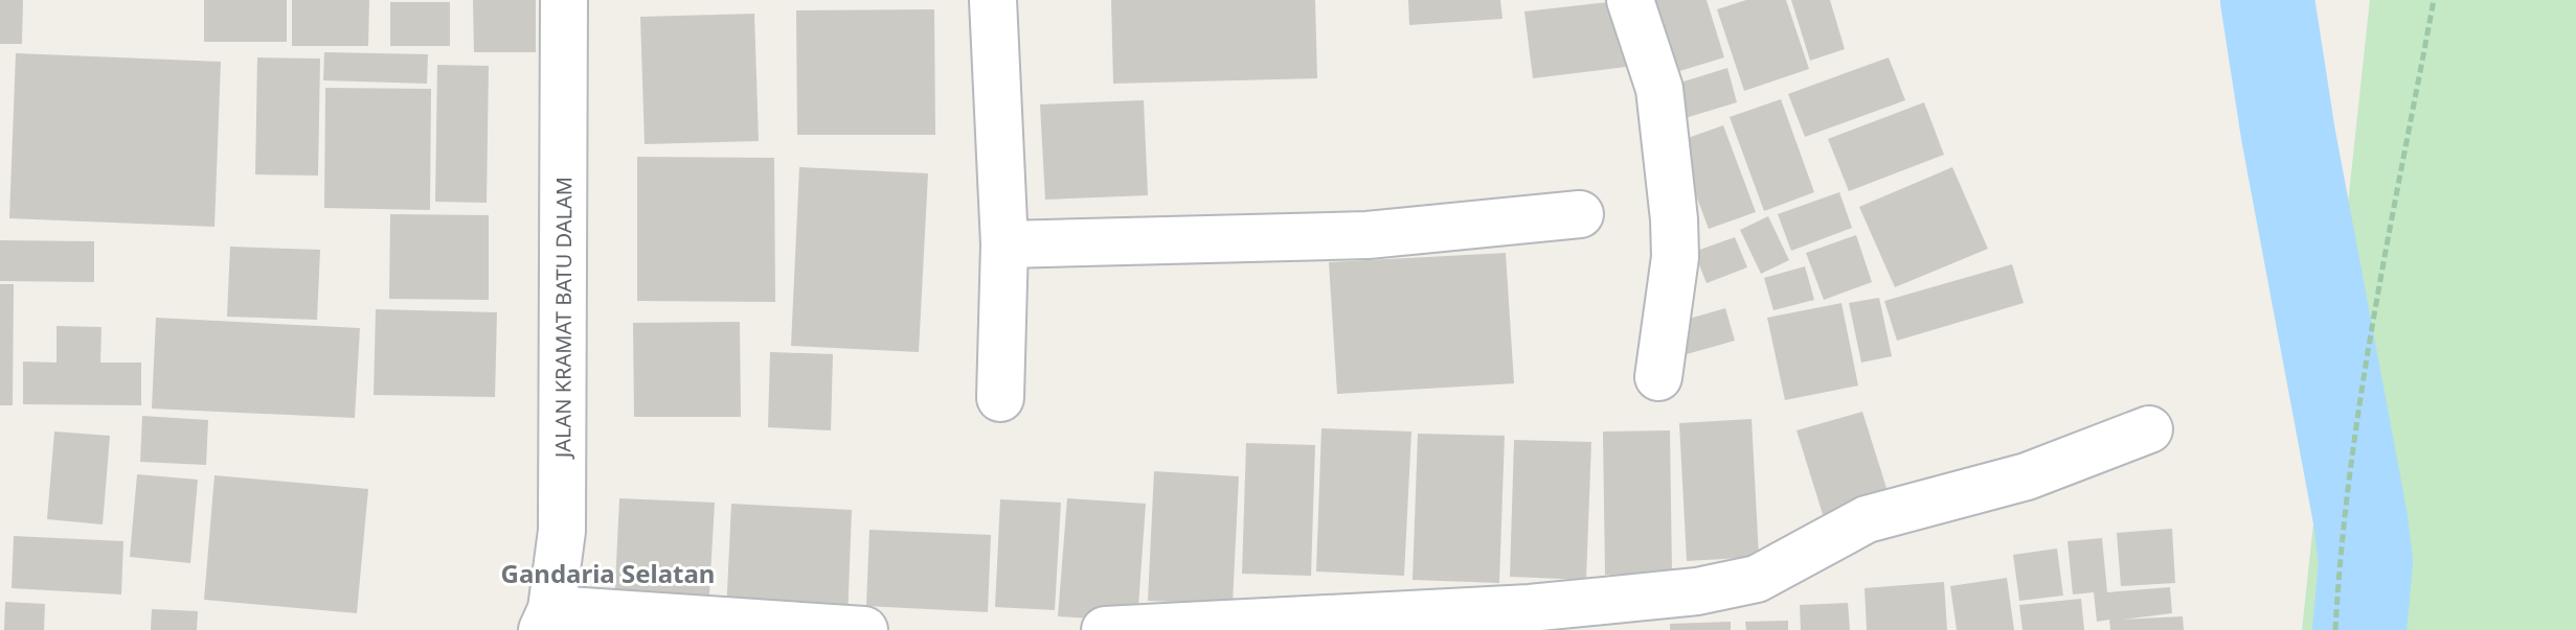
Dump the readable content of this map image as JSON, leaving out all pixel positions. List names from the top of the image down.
{
  "streets": {
    "street": ["JALAN KRAMAT BATU DALAM"]
  },
  "districts": ["Gandaria Selatan"]
}
